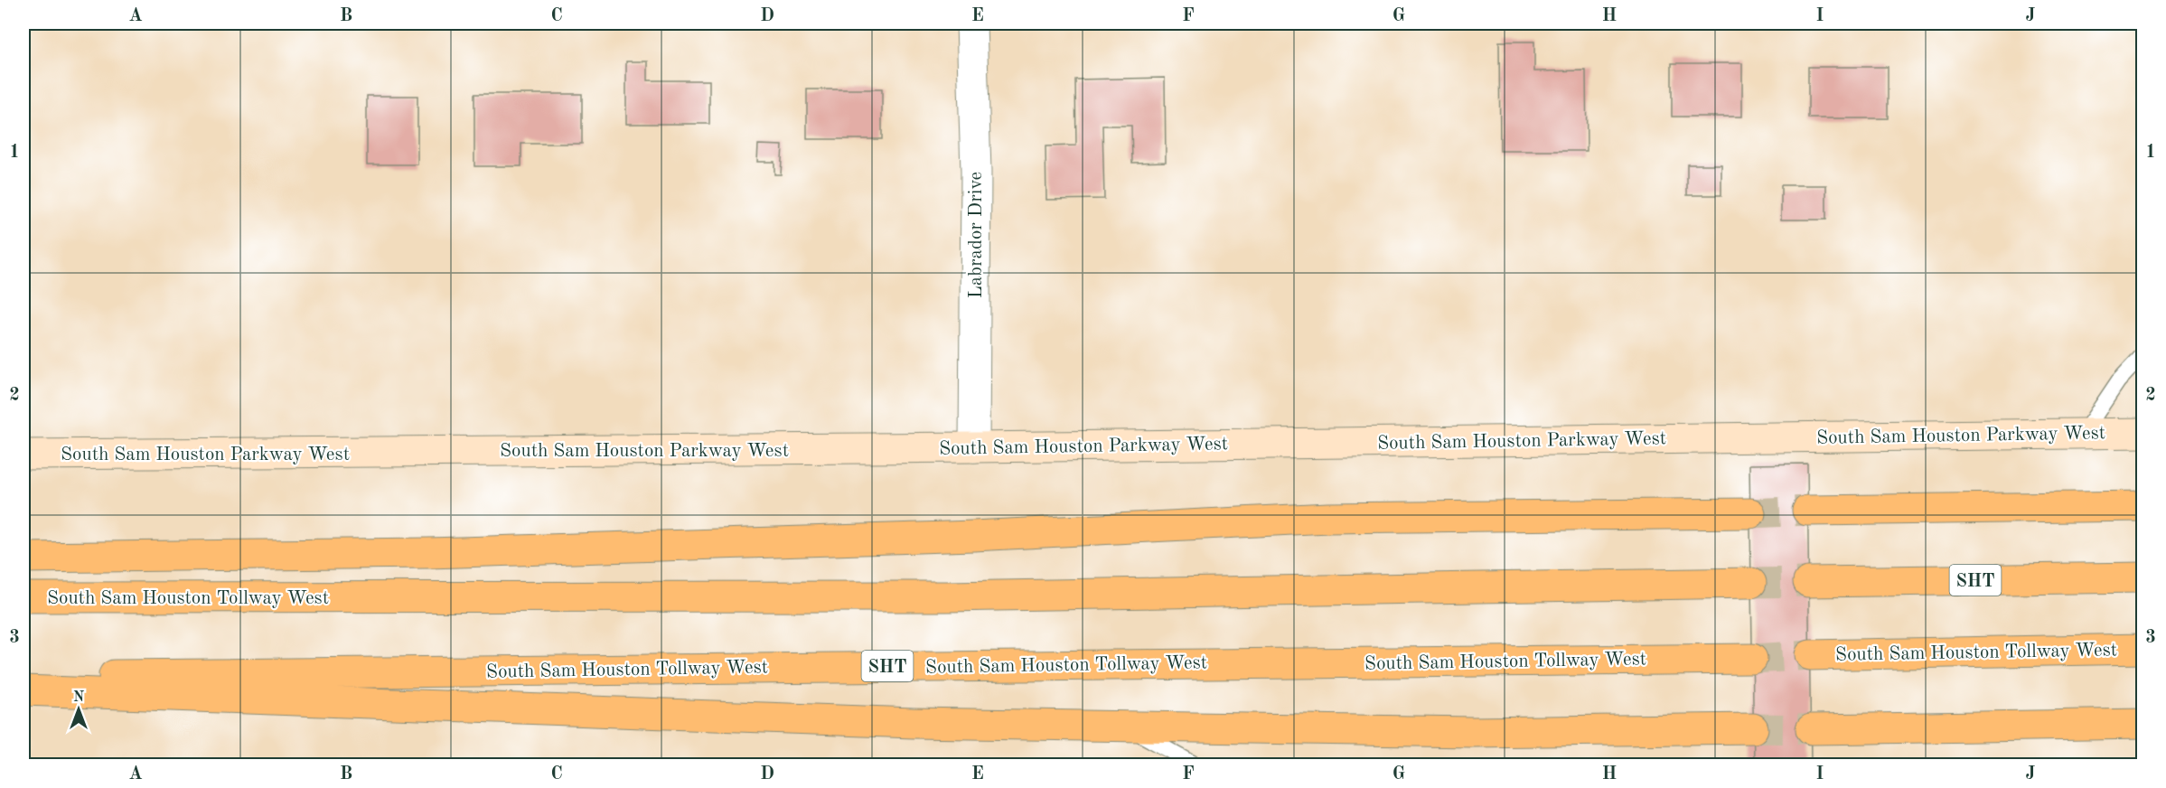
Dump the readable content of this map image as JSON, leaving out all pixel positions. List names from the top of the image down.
{
  "streets": {
    "highway": ["SHT", "South Sam Houston Tollway West"],
    "main road": ["South Sam Houston Parkway West"],
    "street": ["Labrador Drive"]
  },
  "crossings": [
    ["Labrador Drive", "South Sam Houston Parkway West"]
  ],
  "north": "top",
  "grid": {
    "columns": [
      "A",
      "B",
      "C",
      "D",
      "E",
      "F",
      "G",
      "H",
      "I",
      "J"
    ],
    "rows": ["1", "2", "3"]
  }
}
